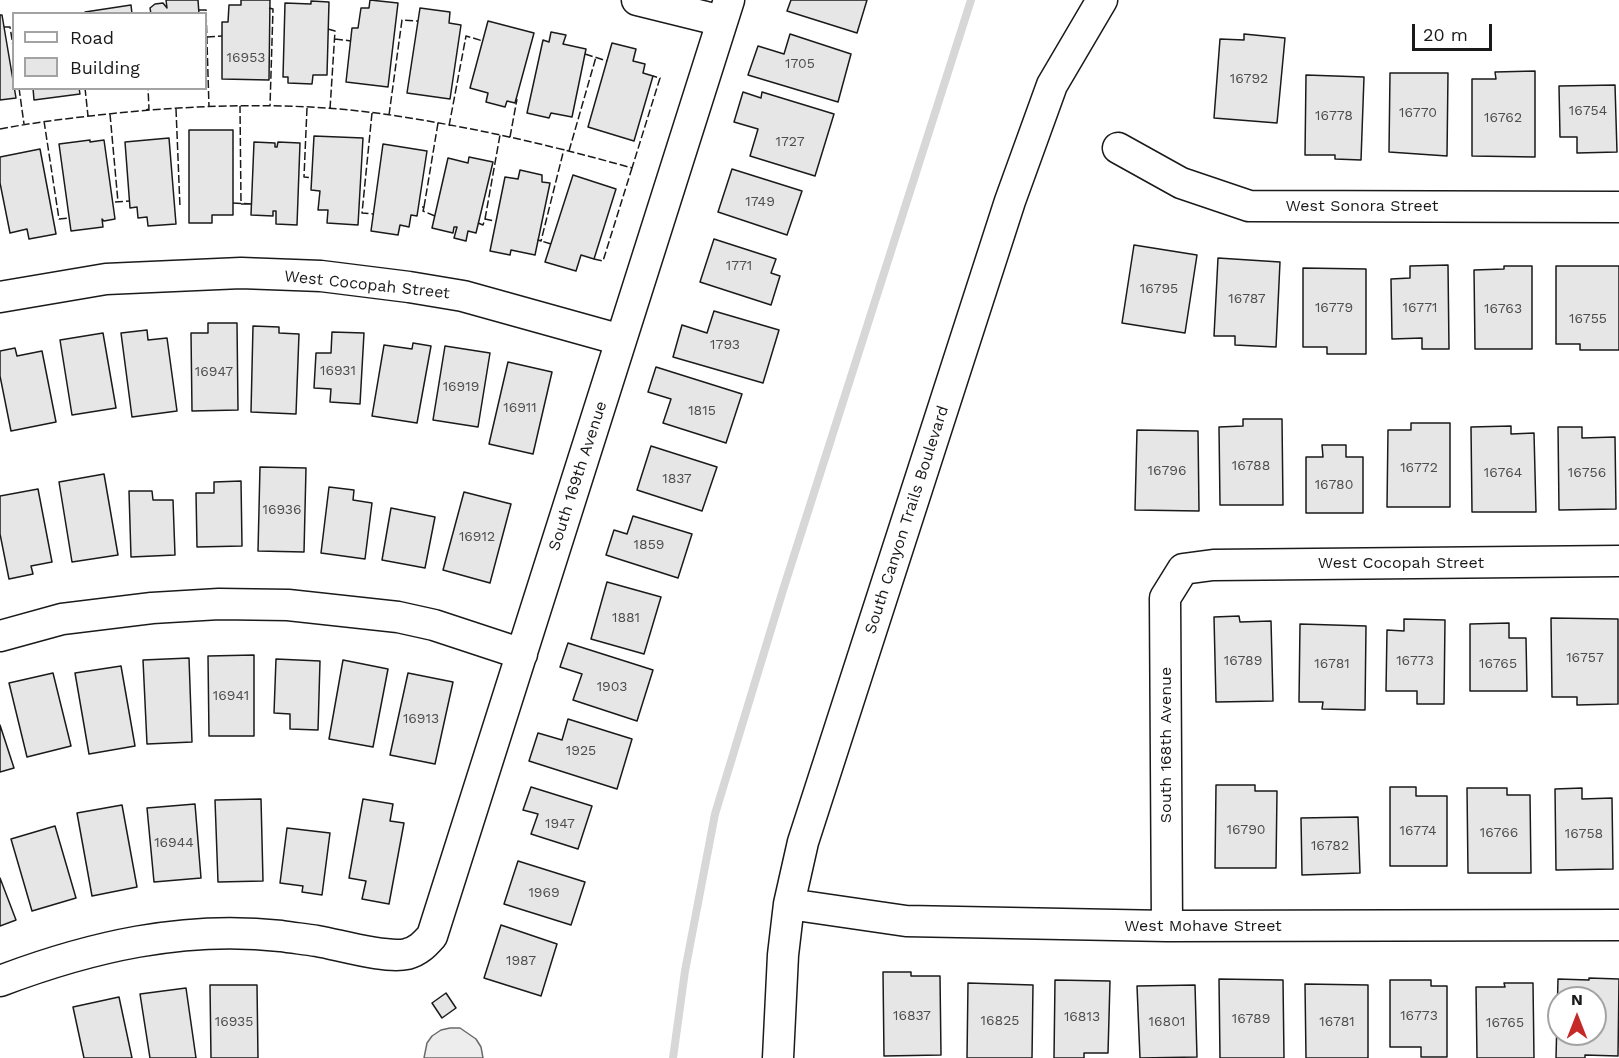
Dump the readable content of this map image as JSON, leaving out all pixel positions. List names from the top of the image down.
{
  "streets": {
    "street": [
      "West Sonora Street",
      "West Cocopah Street",
      "South 169th Avenue",
      "South Canyon Trails Boulevard",
      "South 168th Avenue",
      "West Mohave Street"
    ]
  },
  "crossings": [
    ["West Cocopah Street", "South 169th Avenue"],
    ["West Cocopah Street", "South 168th Avenue"],
    ["South Canyon Trails Boulevard", "West Mohave Street"],
    ["South 168th Avenue", "West Mohave Street"]
  ],
  "house_numbers": [
    "16953",
    "1705",
    "16792",
    "16754",
    "16770",
    "16778",
    "16762",
    "1727",
    "1749",
    "1771",
    "16795",
    "16787",
    "16779",
    "16771",
    "16763",
    "16755",
    "1793",
    "16931",
    "16947",
    "16919",
    "16911",
    "1815",
    "16788",
    "16772",
    "16796",
    "16764",
    "16756",
    "1837",
    "16780",
    "16936",
    "16912",
    "1859",
    "1881",
    "16757",
    "16789",
    "16773",
    "16781",
    "16765",
    "1903",
    "16941",
    "16913",
    "1925",
    "1947",
    "16790",
    "16774",
    "16766",
    "16758",
    "16944",
    "16782",
    "1969",
    "1987",
    "16837",
    "16773",
    "16813",
    "16789",
    "16825",
    "16935",
    "16801",
    "16781",
    "16765"
  ],
  "legend": ["Road", "Building"],
  "scale_bar": "20 m",
  "north": "top"
}
